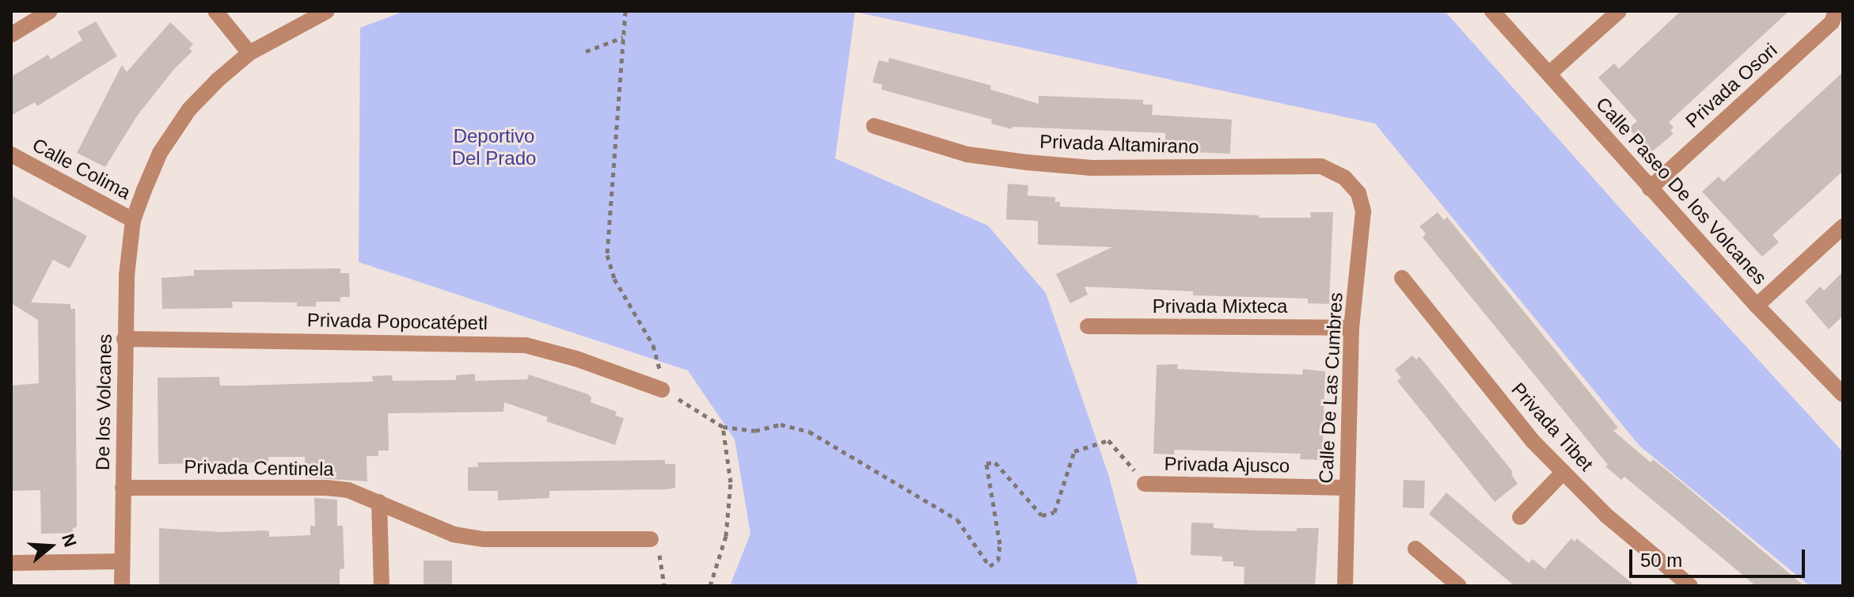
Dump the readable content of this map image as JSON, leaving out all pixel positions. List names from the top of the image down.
{
  "streets": {
    "street": [
      "Privada Osori",
      "Privada Altamirano",
      "Calle Colima",
      "Calle Paseo De los Volcanes",
      "Privada Mixteca",
      "Privada Popocatépetl",
      "Calle De Las Cumbres",
      "De los Volcanes",
      "Privada Tibet",
      "Privada Ajusco",
      "Privada Centinela"
    ]
  },
  "crossings": [
    ["Privada Osori", "Calle Paseo De los Volcanes"],
    ["Privada Altamirano", "Calle De Las Cumbres"],
    ["Calle Colima", "De los Volcanes"],
    ["Privada Mixteca", "Calle De Las Cumbres"],
    ["Privada Popocatépetl", "De los Volcanes"],
    ["Calle De Las Cumbres", "Privada Ajusco"],
    ["De los Volcanes", "Privada Centinela"]
  ],
  "parks": ["Deportivo Del Prado"],
  "scale_bar": "50 m",
  "north": "right"
}
